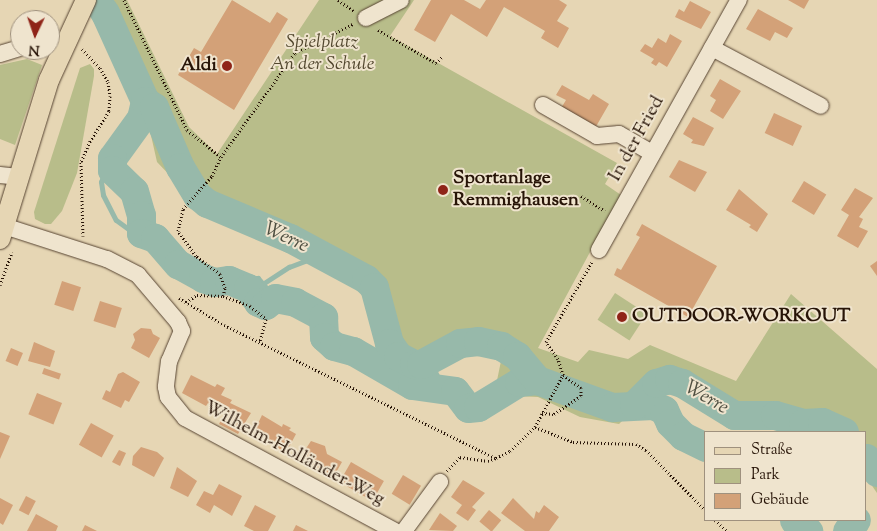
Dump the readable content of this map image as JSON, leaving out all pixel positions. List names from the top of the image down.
{
  "streets": {
    "street": ["In der Fried", "Wilhelm-Holländer-Weg"]
  },
  "water": ["Werre"],
  "parks": ["Spielplatz An der Schule"],
  "places": ["Aldi", "Sportanlage Remmighausen", "OUTDOOR-WORKOUT"],
  "legend": ["Straße", "Park", "Gebäude"],
  "north": "bottom"
}
